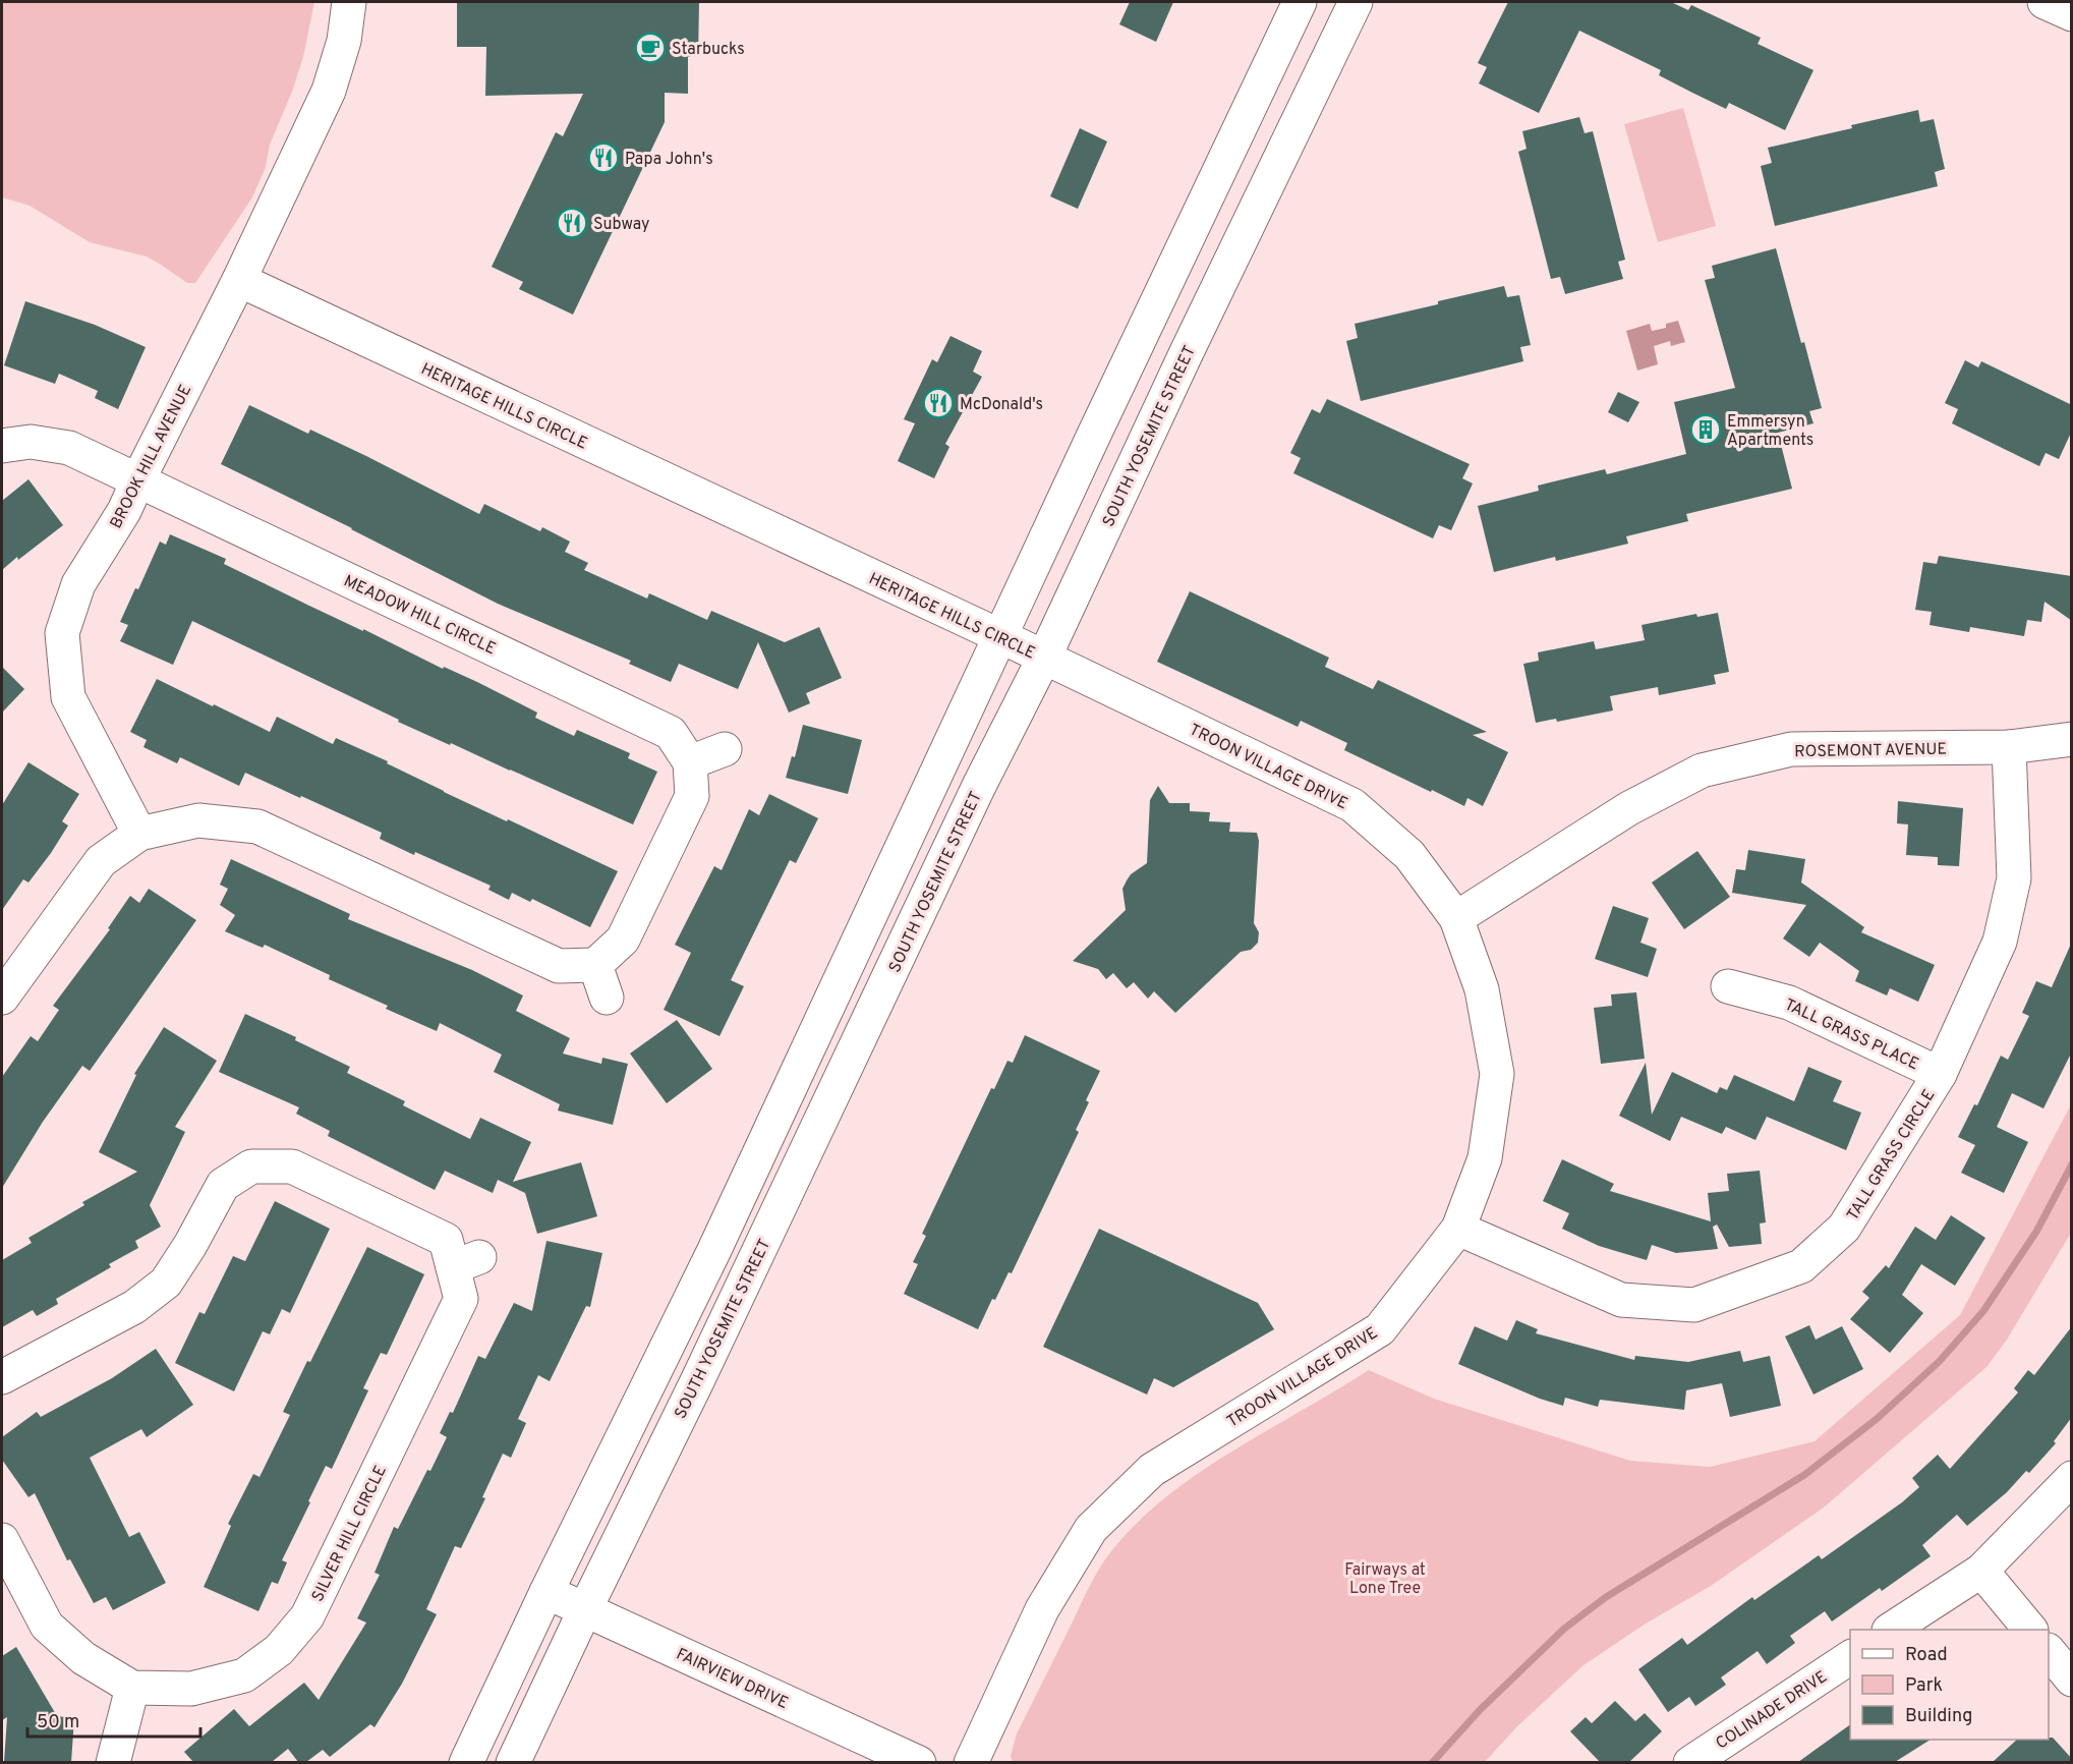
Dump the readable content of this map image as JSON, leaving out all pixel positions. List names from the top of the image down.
{
  "streets": {
    "street": [
      "HERITAGE HILLS CIRCLE",
      "SOUTH YOSEMITE STREET",
      "BROOK HILL AVENUE",
      "MEADOW HILL CIRCLE",
      "ROSEMONT AVENUE",
      "TROON VILLAGE DRIVE",
      "TALL GRASS PLACE",
      "TALL GRASS CIRCLE",
      "SILVER HILL CIRCLE",
      "FAIRVIEW DRIVE",
      "COLINADE DRIVE"
    ]
  },
  "crossings": [
    ["HERITAGE HILLS CIRCLE", "SOUTH YOSEMITE STREET"],
    ["HERITAGE HILLS CIRCLE", "BROOK HILL AVENUE"],
    ["HERITAGE HILLS CIRCLE", "TROON VILLAGE DRIVE"],
    ["SOUTH YOSEMITE STREET", "TROON VILLAGE DRIVE"],
    ["SOUTH YOSEMITE STREET", "FAIRVIEW DRIVE"],
    ["BROOK HILL AVENUE", "MEADOW HILL CIRCLE"],
    ["ROSEMONT AVENUE", "TROON VILLAGE DRIVE"],
    ["ROSEMONT AVENUE", "TALL GRASS CIRCLE"],
    ["TROON VILLAGE DRIVE", "TALL GRASS CIRCLE"],
    ["TALL GRASS PLACE", "TALL GRASS CIRCLE"]
  ],
  "parks": ["Fairways at Lone Tree"],
  "places": {
    "cafe": ["Starbucks"],
    "restaurant": ["Papa John's", "Subway", "McDonald's"],
    "building": ["Emmersyn Apartments"]
  },
  "legend": ["Road", "Park", "Building"],
  "scale_bar": "50 m"
}
